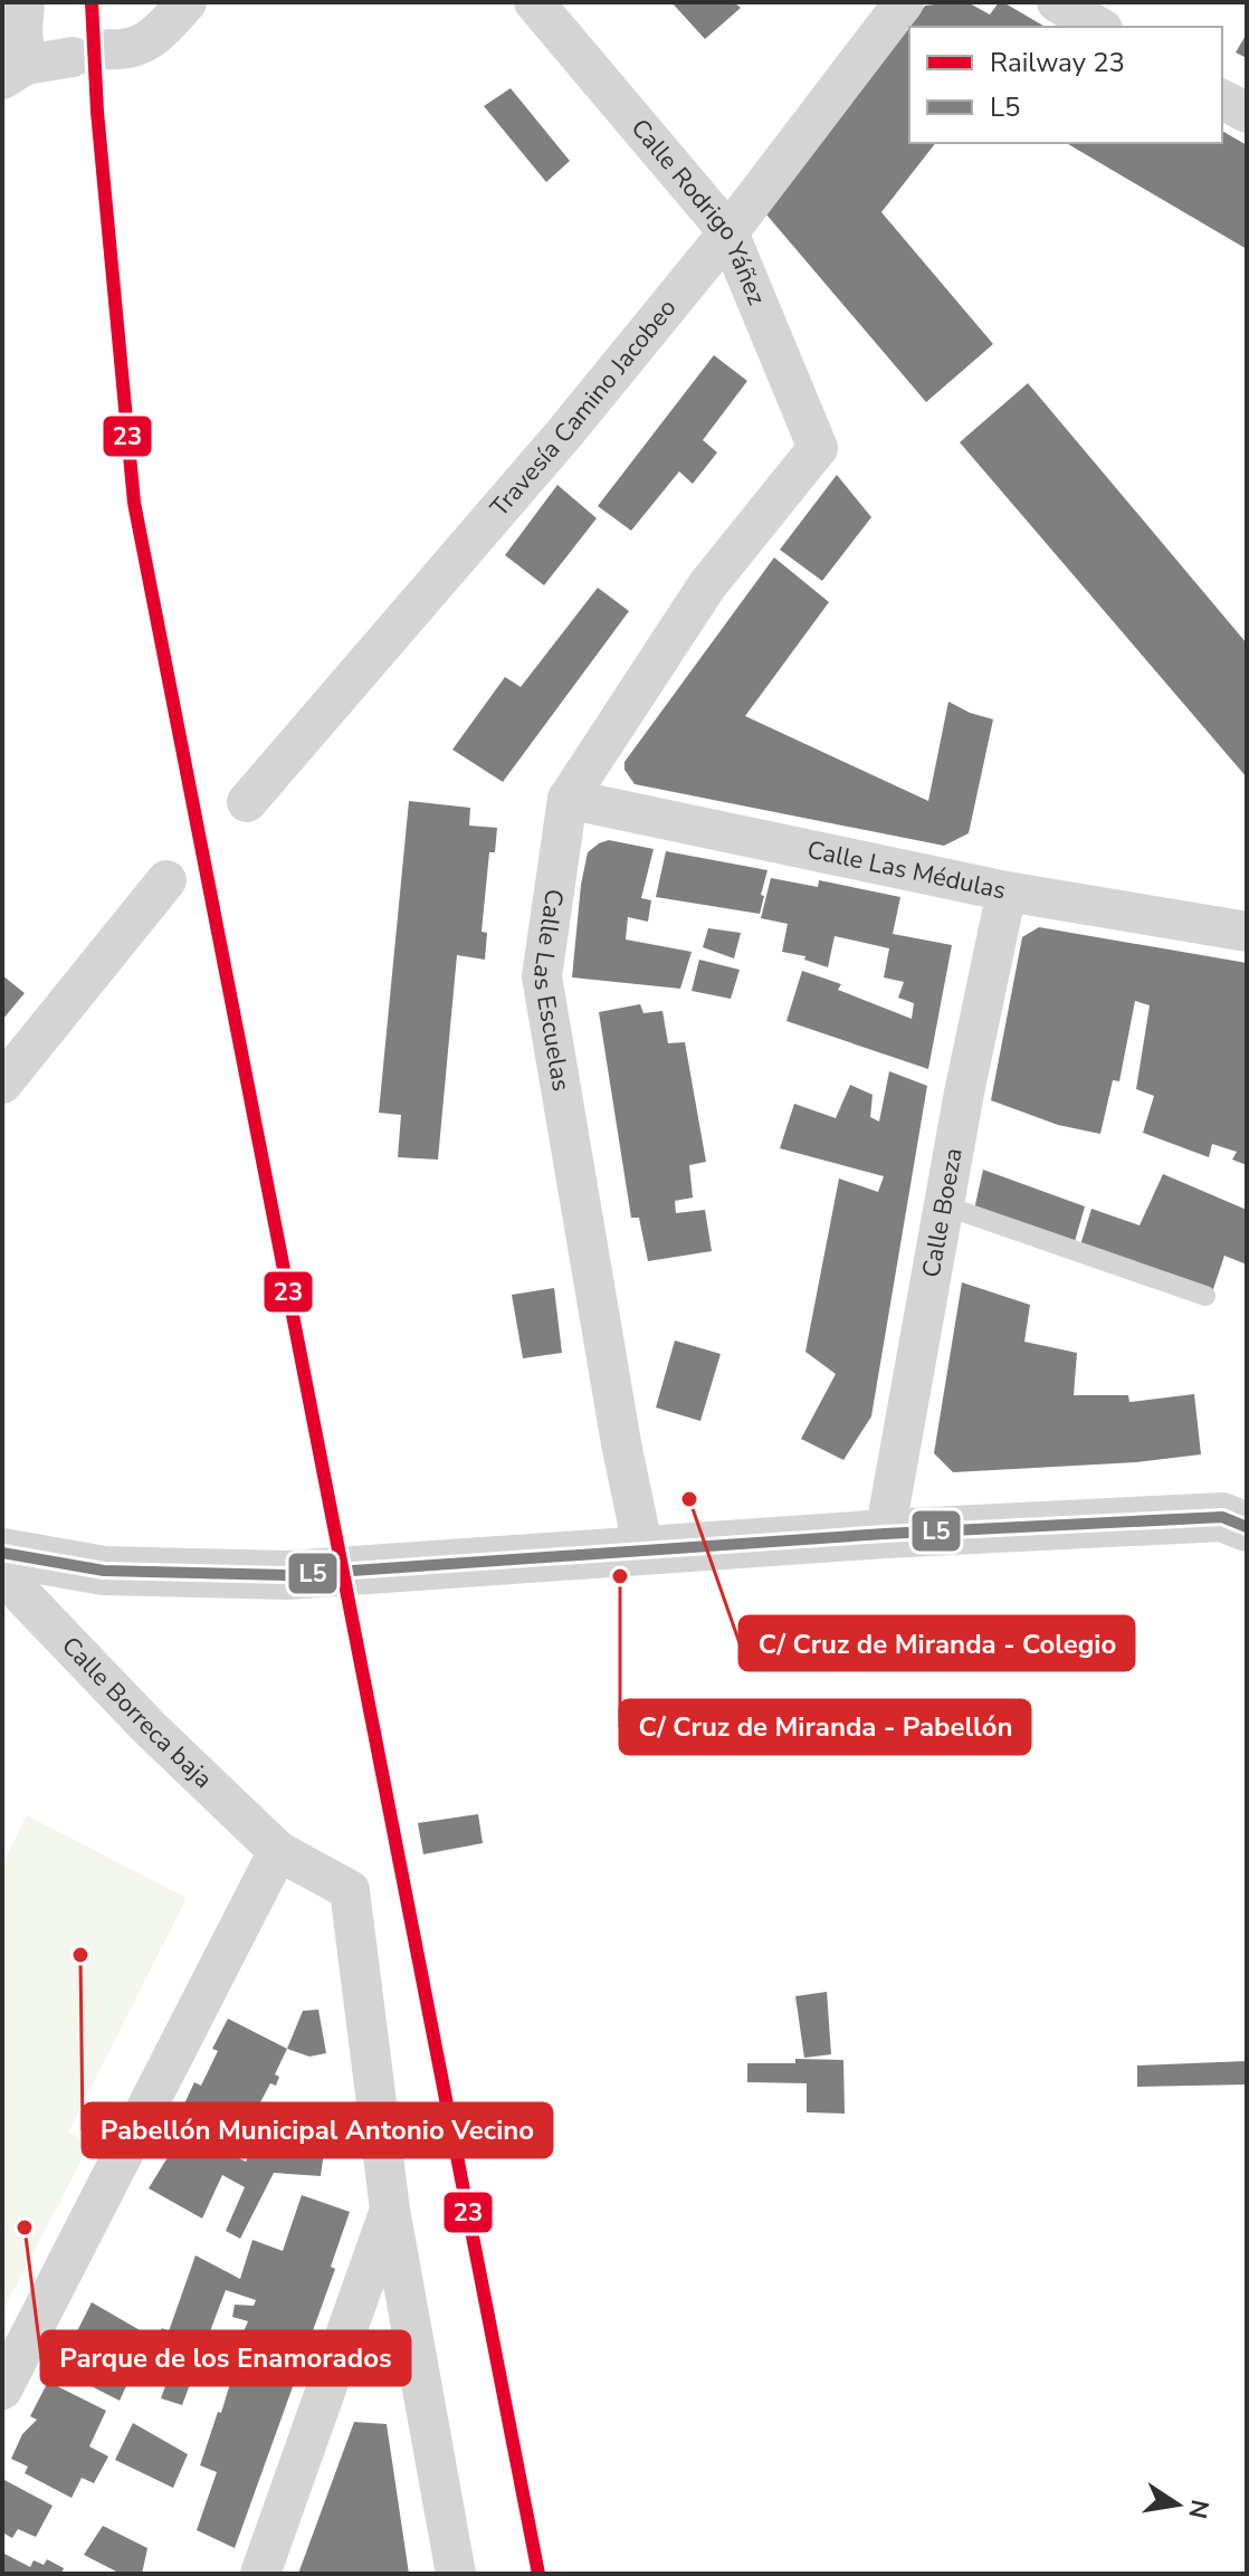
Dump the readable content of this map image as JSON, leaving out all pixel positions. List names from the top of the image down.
{
  "streets": {
    "street": [
      "Calle Rodrigo Yáñez",
      "Travesía Camino Jacobeo",
      "Calle Las Médulas",
      "Calle Las Escuelas",
      "Calle Boeza",
      "Calle Borreca baja"
    ]
  },
  "crossings": [
    ["Calle Rodrigo Yáñez", "Travesía Camino Jacobeo"],
    ["Calle Rodrigo Yáñez", "Calle Las Escuelas"],
    ["Calle Las Médulas", "Calle Las Escuelas"],
    ["Calle Las Médulas", "Calle Boeza"]
  ],
  "places": [
    "C/ Cruz de Miranda - Colegio",
    "C/ Cruz de Miranda - Pabellón",
    "Pabellón Municipal Antonio Vecino",
    "Parque de los Enamorados"
  ],
  "lines": ["rail line 23", "transit line L5"],
  "legend": ["Railway 23", "L5"],
  "north": "right"
}
